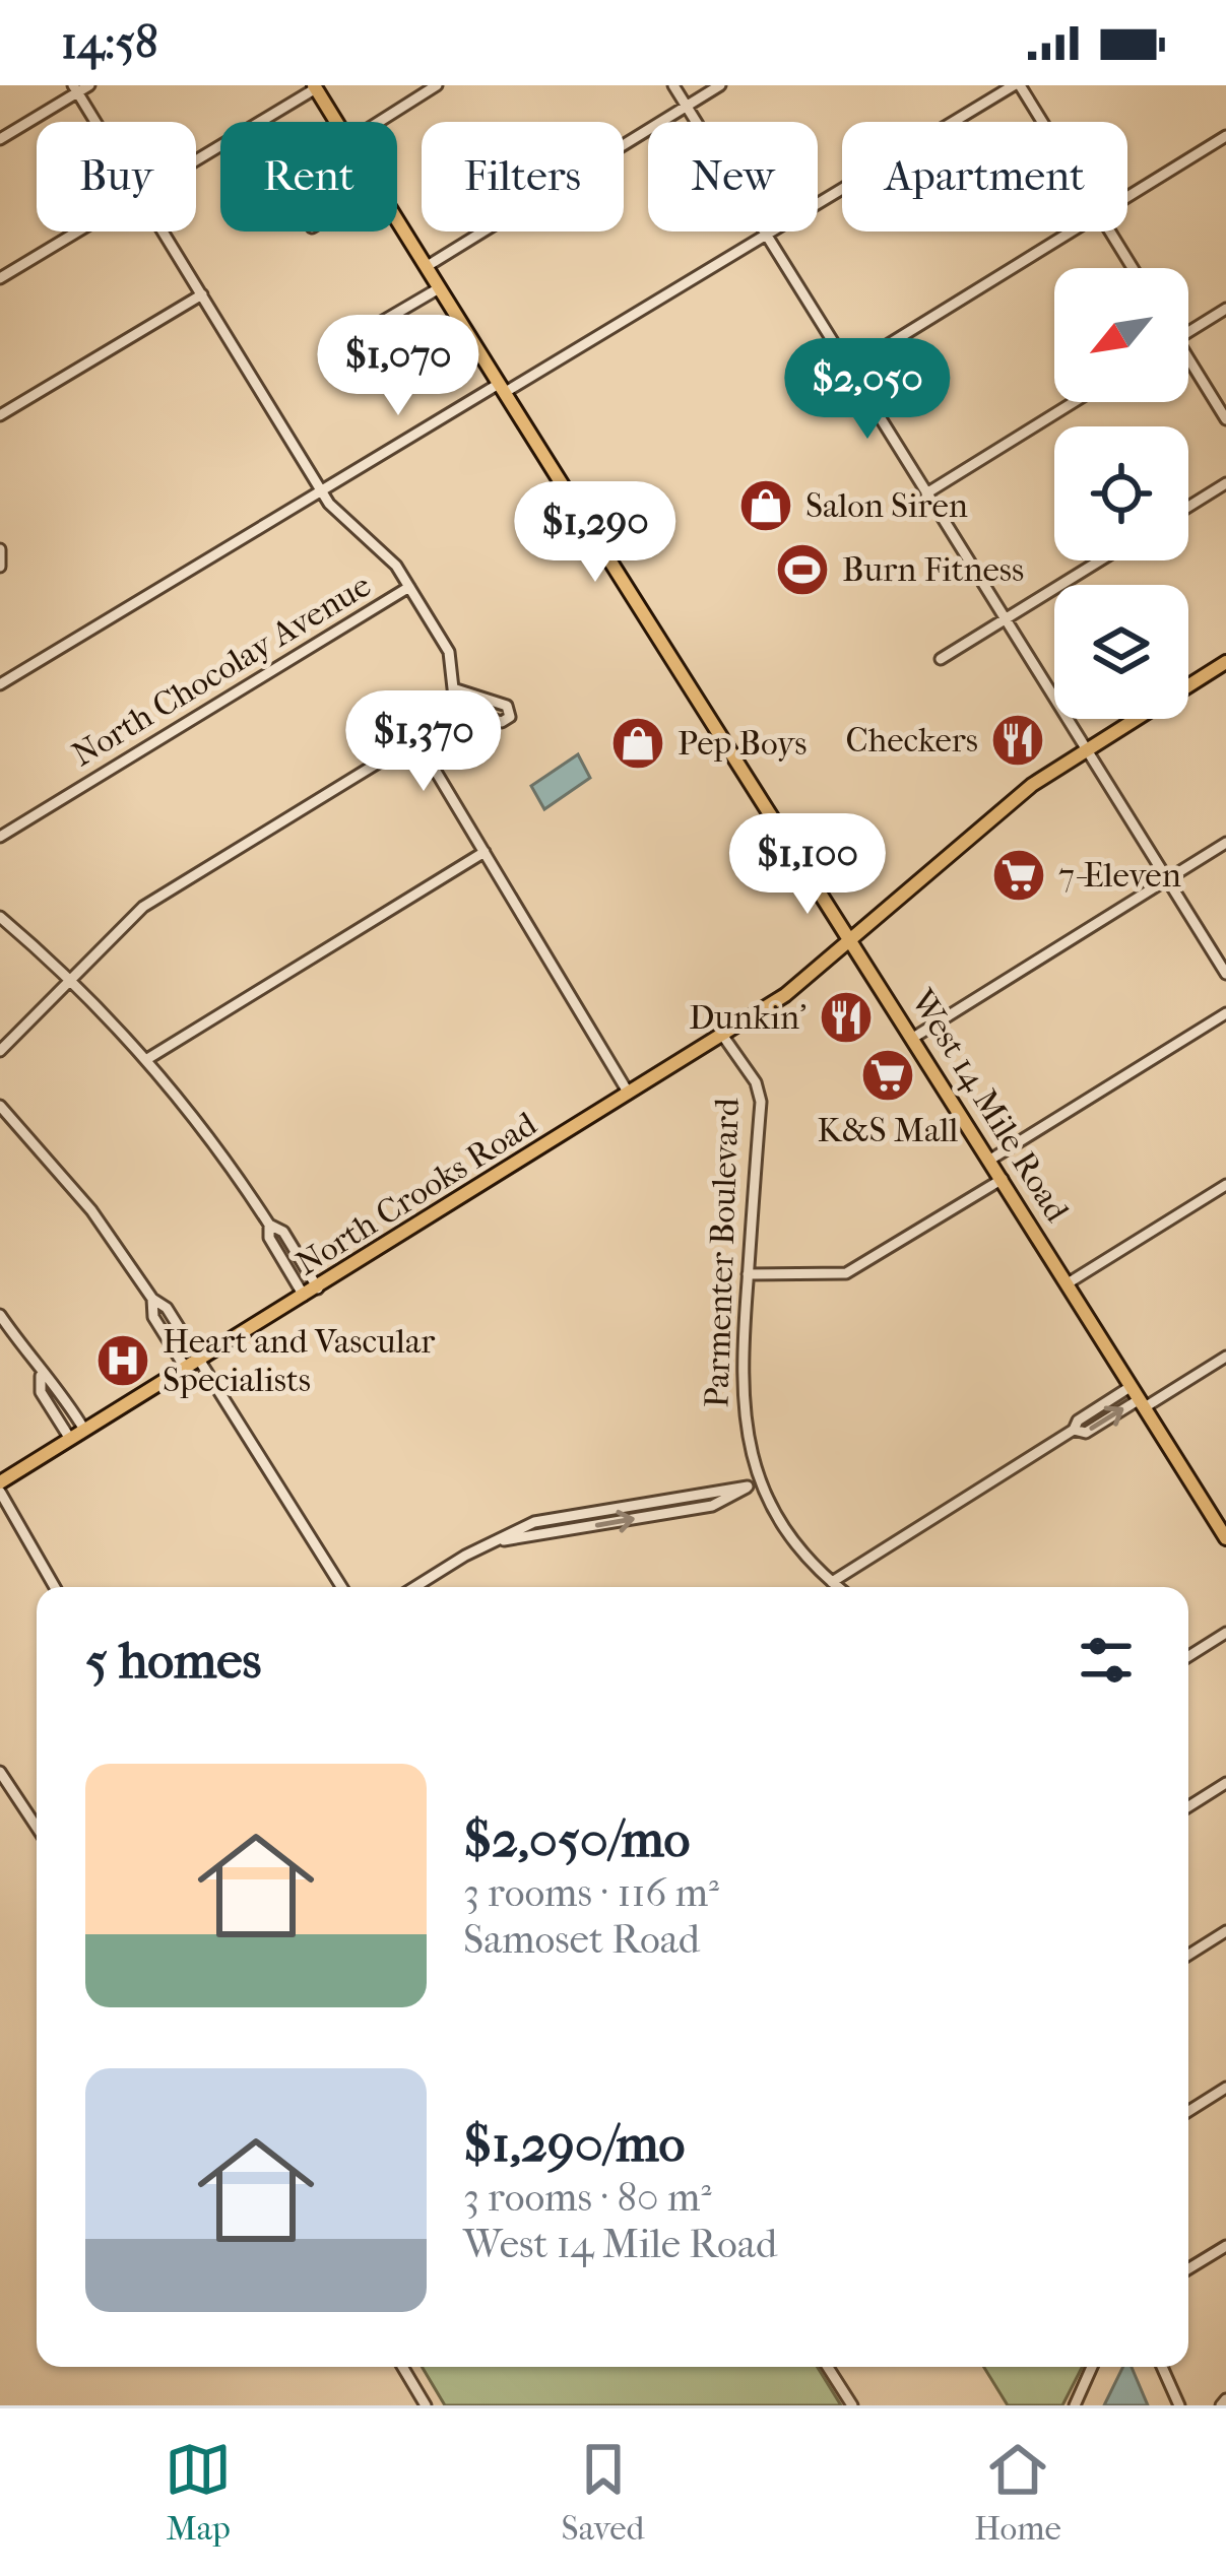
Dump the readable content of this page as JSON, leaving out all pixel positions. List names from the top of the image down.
{
  "streets": {
    "main road": ["West 14 Mile Road", "North Crooks Road"],
    "street": ["North Chocolay Avenue", "Parmenter Boulevard"]
  },
  "crossings": [
    ["West 14 Mile Road", "North Crooks Road"],
    ["North Crooks Road", "Parmenter Boulevard"]
  ],
  "places": {
    "shop": ["Salon Siren", "Pep Boys"],
    "sports": ["Burn Fitness"],
    "restaurant": ["Checkers", "Dunkin'"],
    "supermarket": ["7-Eleven", "K&S Mall"],
    "hospital": ["Heart and Vascular Specialists"]
  },
  "north": "bottom left",
  "page": {
    "status": "14:58",
    "chip": [
      "Buy",
      "Rent",
      "Filters",
      "New",
      "Apartment"
    ],
    "price": [
      "$1,070",
      "$2,050",
      "$1,290",
      "$1,370",
      "$1,100"
    ],
    "heading": "5 homes",
    "list": [
      {
        "name": "$2,050/mo",
        "note": "3 rooms · 116 m² · Samoset Road"
      },
      {
        "name": "$1,290/mo",
        "note": "3 rooms · 80 m² · West 14 Mile Road"
      }
    ],
    "tabs": ["Map", "Saved", "Home"]
  }
}
